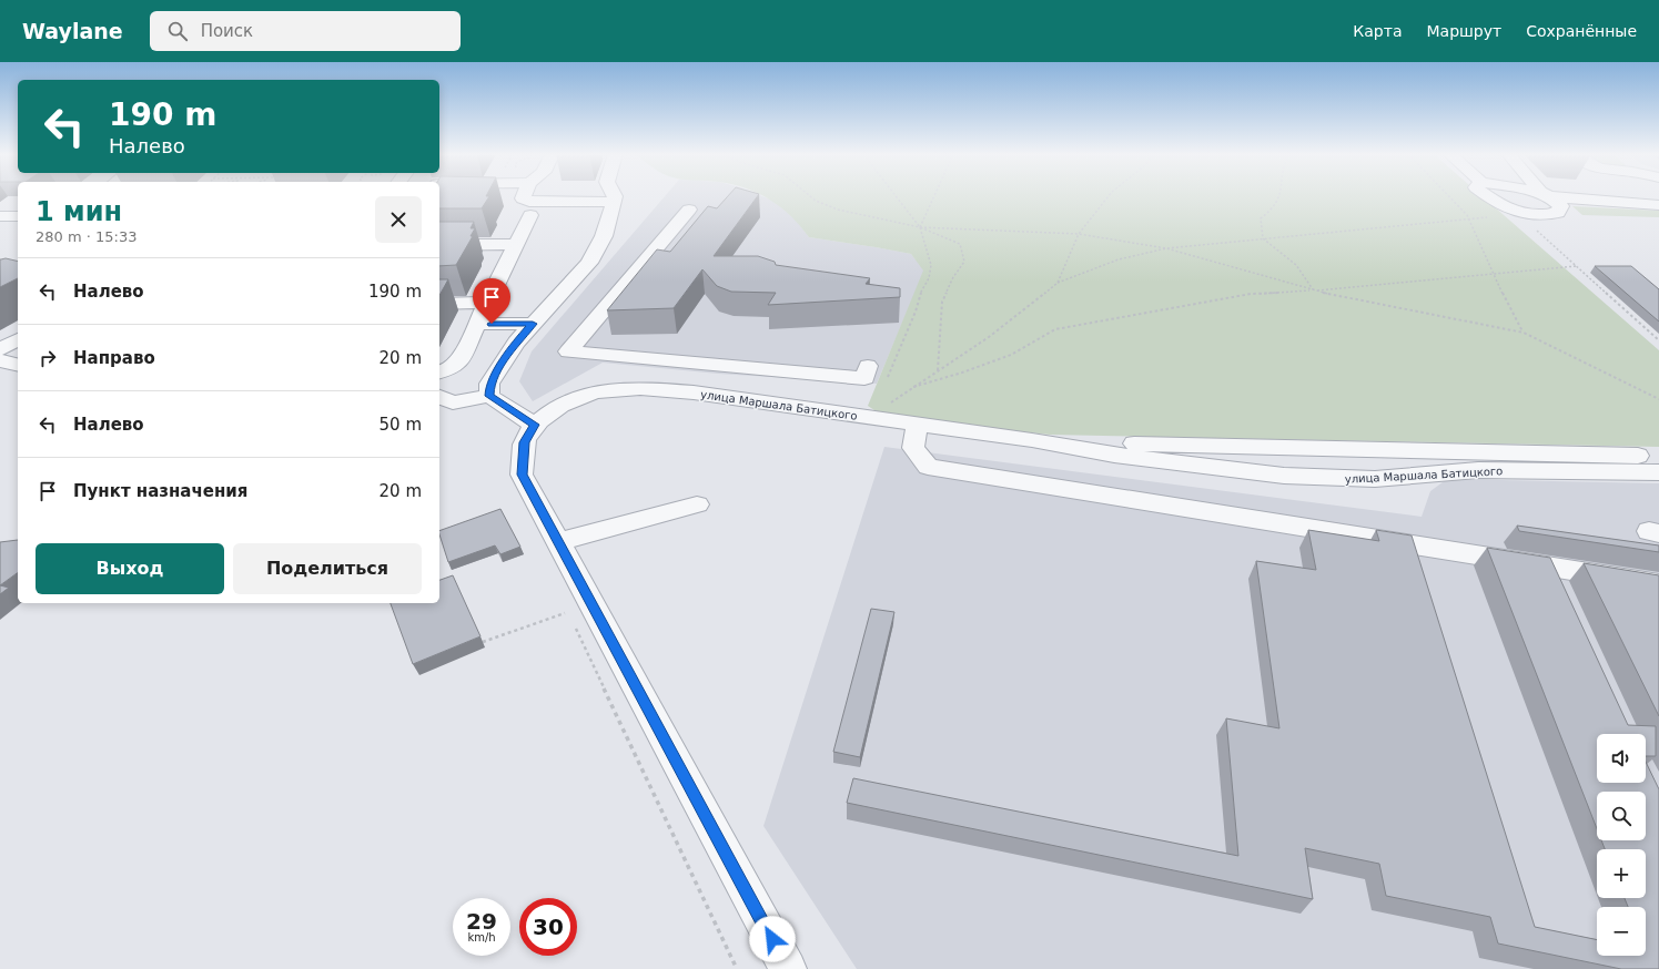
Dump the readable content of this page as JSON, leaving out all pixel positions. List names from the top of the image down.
{
  "streets": {
    "street": ["улица Маршала Батицкого"]
  },
  "page": {
    "header": "Waylane",
    "search": "Поиск",
    "nav": ["Карта", "Маршрут", "Сохранённые"],
    "turn": ["190 m", "Налево"],
    "heading": ["1 мин", "280 m · 15:33"],
    "list": [
      {
        "name": "Налево",
        "value": "190 m"
      },
      {
        "name": "Направо",
        "value": "20 m"
      },
      {
        "name": "Налево",
        "value": "50 m"
      },
      {
        "name": "Пункт назначения",
        "value": "20 m"
      }
    ],
    "buttons": ["Выход", "Поделиться"],
    "map_buttons": ["+", "−"],
    "speed": "29 km/h",
    "limit": "30"
  }
}
